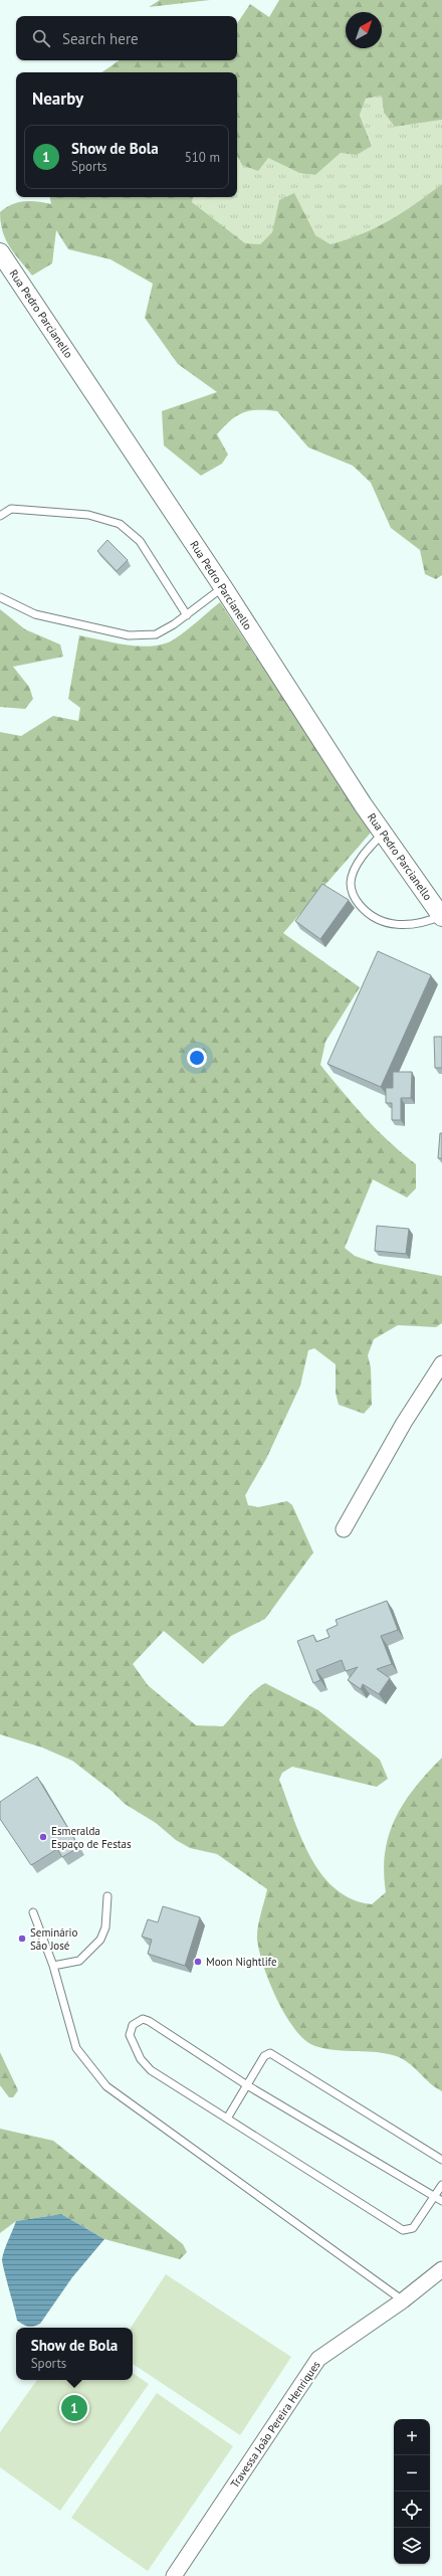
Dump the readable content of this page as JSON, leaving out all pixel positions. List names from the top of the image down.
{
  "streets": {
    "street": ["Rua Pedro Parcianello", "Travessa João Pereira Henriques"]
  },
  "places": ["Esmeralda Espaço de Festas", "Seminário São José", "Moon Nightlife"],
  "north": "top right",
  "page": {
    "search": "Search here",
    "heading": "Nearby",
    "list": [
      {
        "mark": "1",
        "name": "Show de Bola",
        "note": "Sports",
        "value": "510 m"
      }
    ],
    "popup": ["Show de Bola", "Sports"],
    "pins": "1",
    "map_buttons": ["+", "−"]
  }
}
